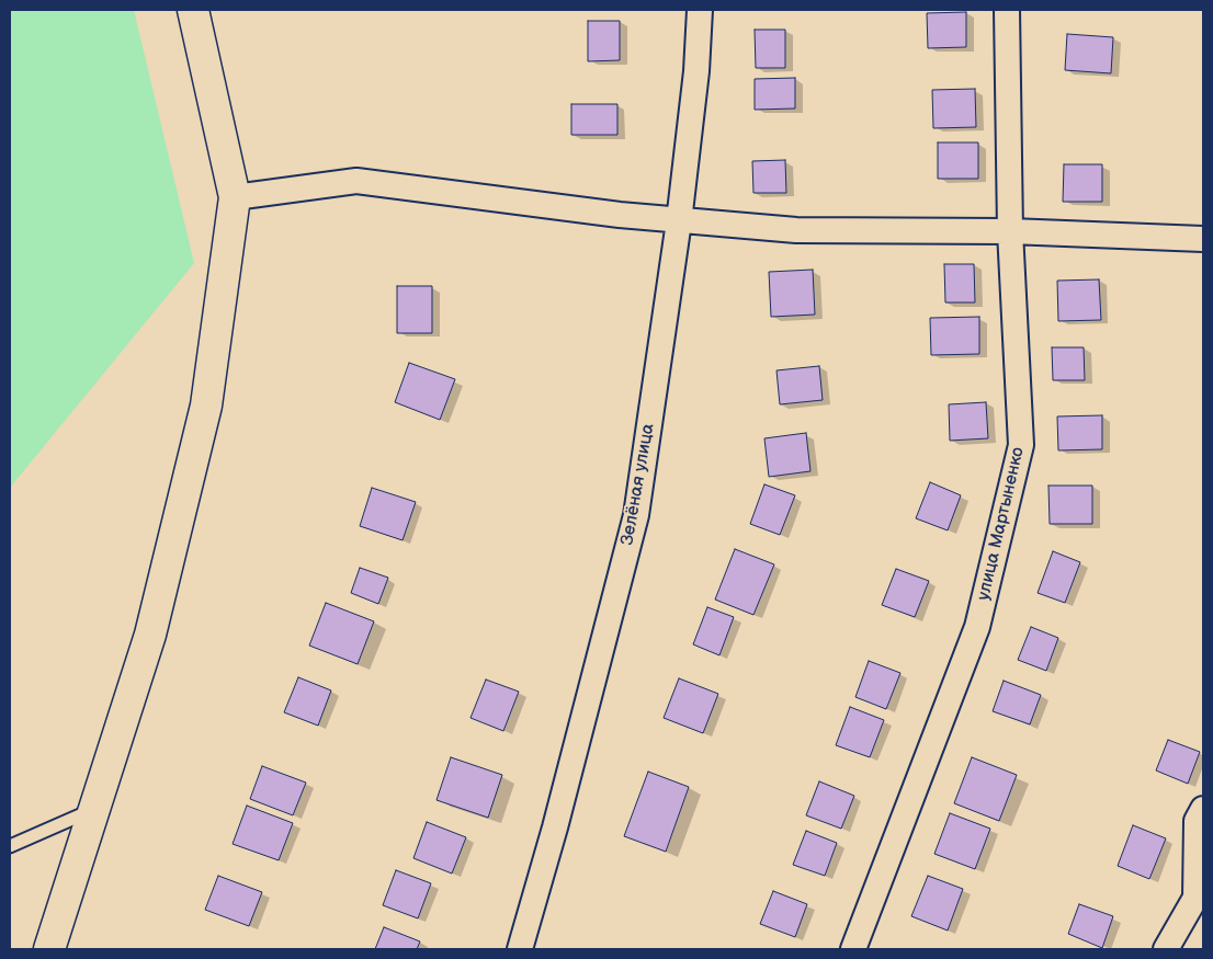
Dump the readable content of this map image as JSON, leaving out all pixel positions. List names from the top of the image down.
{
  "streets": {
    "street": ["Зелёная улица", "улица Мартыненко"]
  }
}
